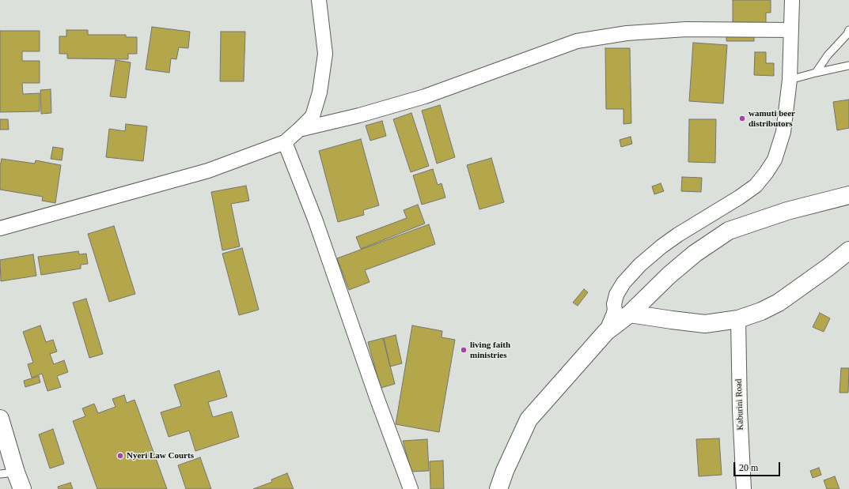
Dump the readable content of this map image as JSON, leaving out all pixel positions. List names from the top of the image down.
{
  "streets": {
    "street": ["Kaburini Road"]
  },
  "places": ["wamuti beer distributors", "living faith ministries", "Nyeri Law Courts"],
  "scale_bar": "20 m"
}
